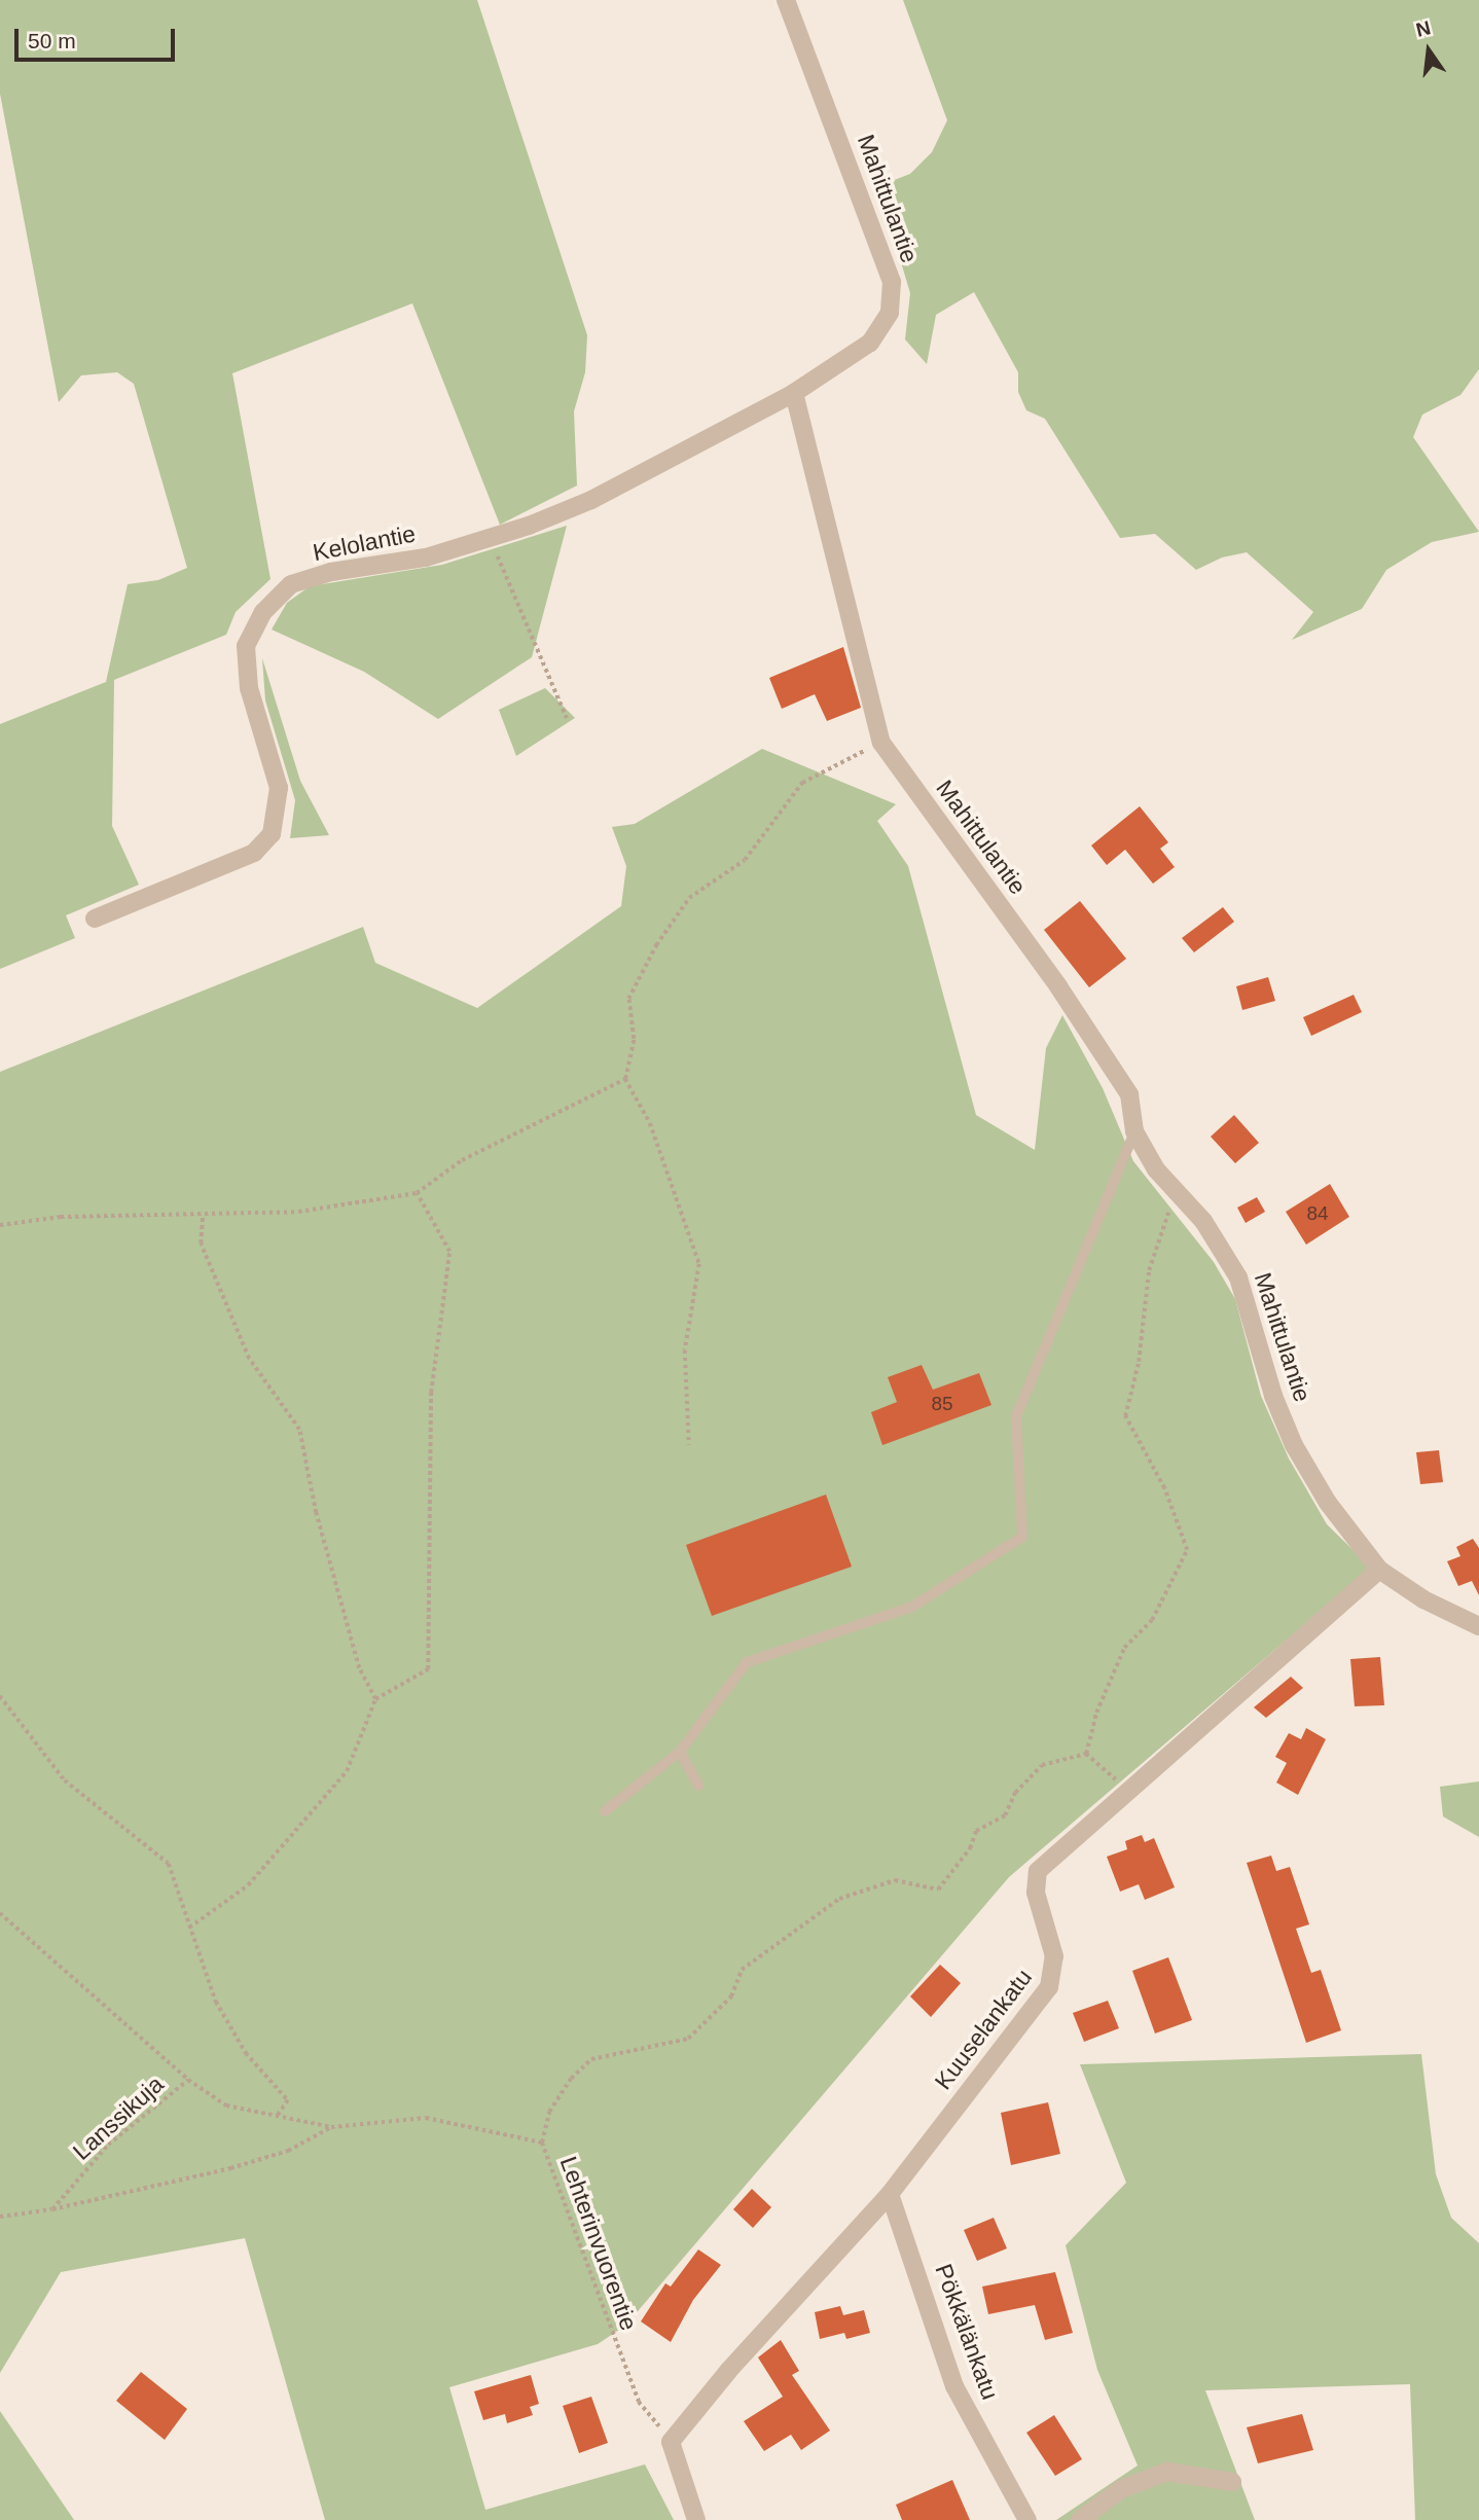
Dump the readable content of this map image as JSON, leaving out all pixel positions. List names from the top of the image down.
{
  "streets": {
    "street": [
      "Mahittulantie",
      "Kelolantie",
      "Kuuselankatu",
      "Pökkälänkatu"
    ],
    "path": ["Lanssikuja", "Lehterinvuorentie"]
  },
  "crossings": [
    ["Mahittulantie", "Kelolantie"],
    ["Mahittulantie", "Kuuselankatu"],
    ["Kuuselankatu", "Lehterinvuorentie"],
    ["Kuuselankatu", "Pökkälänkatu"],
    ["Lanssikuja", "Lehterinvuorentie"]
  ],
  "house_numbers": ["84", "85"],
  "scale_bar": "50 m",
  "north": "top"
}
